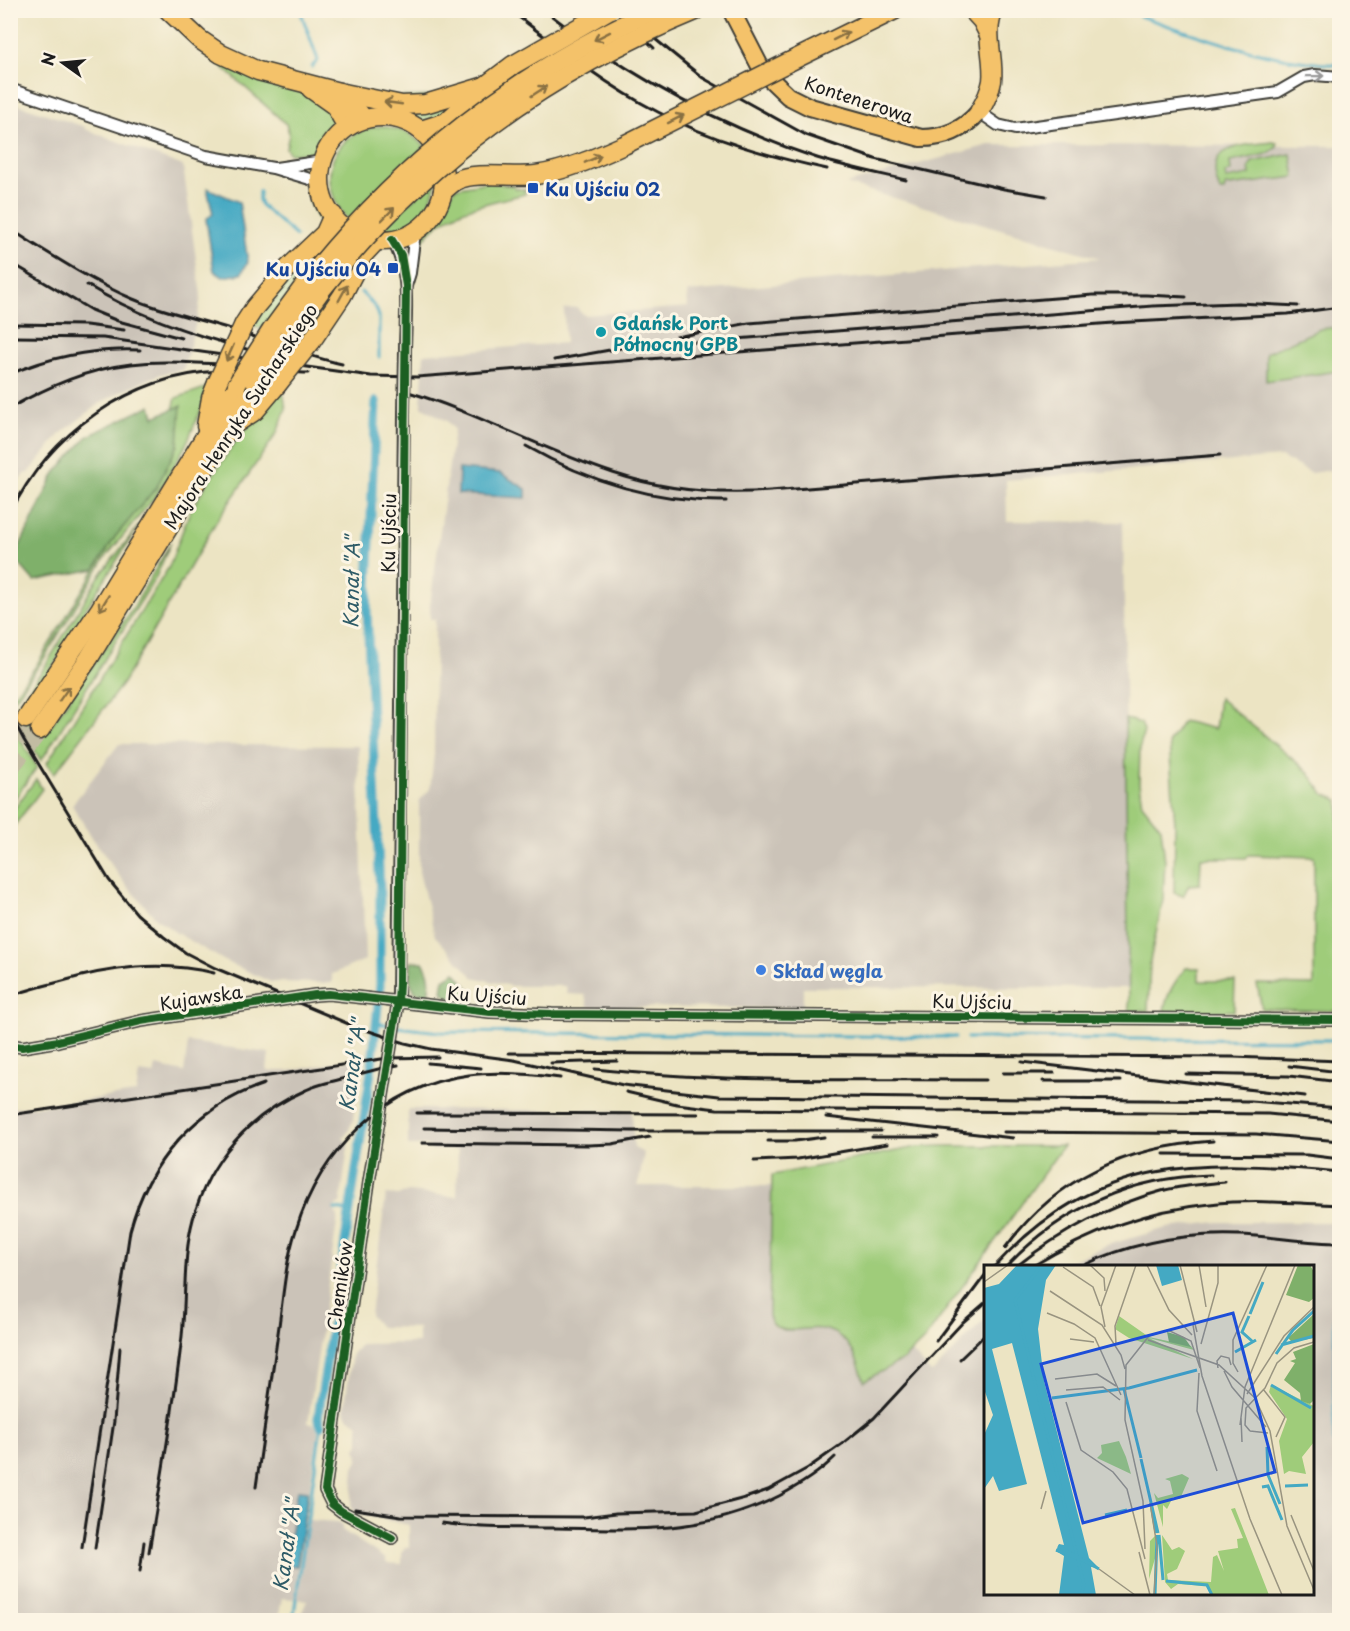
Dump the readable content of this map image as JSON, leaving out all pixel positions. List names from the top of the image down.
{
  "streets": {
    "highway": ["Majora Henryka Sucharskiego"],
    "main road": ["Kontenerowa"],
    "street": ["Ku Ujściu", "Kujawska", "Chemików"]
  },
  "crossings": [
    ["Ku Ujściu", "Kujawska"],
    ["Ku Ujściu", "Chemików"],
    ["Kujawska", "Chemików"]
  ],
  "water": ["Kanał \"A\""],
  "places": {
    "transit": ["Ku Ujściu 02", "Ku Ujściu 04"],
    "other": ["Gdańsk Port Północny GPB", "Skład węgla"]
  },
  "north": "left"
}
